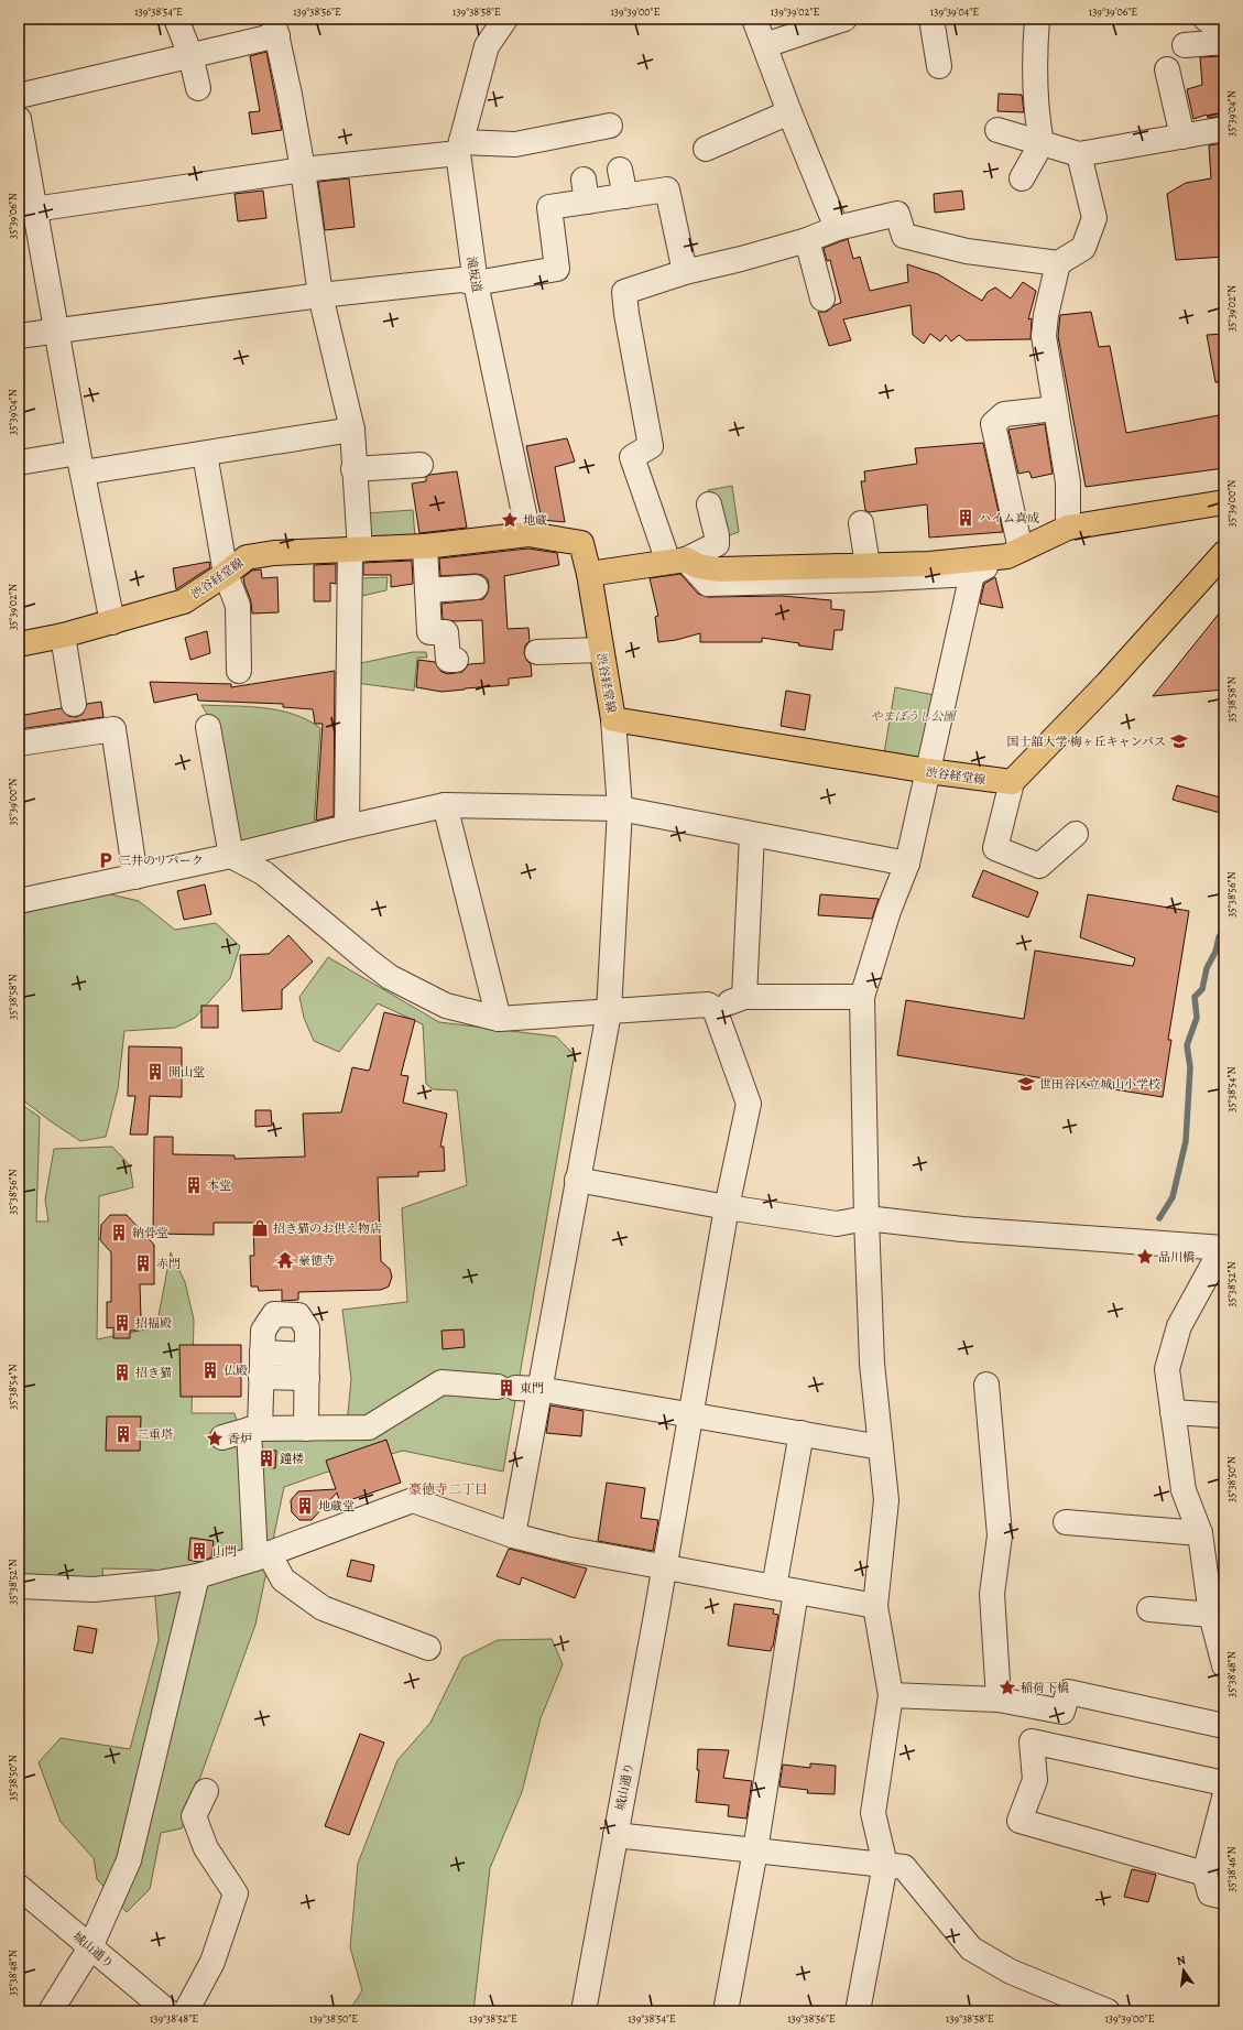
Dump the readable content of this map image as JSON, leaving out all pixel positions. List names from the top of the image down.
{
  "streets": {
    "main road": ["渋谷経堂線"],
    "street": ["滝坂道", "城山通り"]
  },
  "crossings": [
    ["滝坂道", "渋谷経堂線"]
  ],
  "districts": ["豪徳寺二丁目"],
  "parks": ["やまぼうし公園"],
  "places": {
    "building": [
      "ハイム真成",
      "開山堂",
      "本堂",
      "納骨堂",
      "赤門",
      "招福殿",
      "仏殿",
      "招き猫",
      "東門",
      "三重塔",
      "鐘楼",
      "地蔵堂",
      "山門"
    ],
    "place": [
      "地蔵",
      "品川橋",
      "香炉",
      "稲荷下橋"
    ],
    "school or university": ["国士舘大学 梅ヶ丘キャンパス", "世田谷区立城山小学校"],
    "parking": ["三井のリパーク"],
    "shop": ["招き猫のお供え物店"],
    "temple": ["豪徳寺"]
  },
  "north": "top",
  "coordinates": [
    "139°38'54\"E",
    "139°38'56\"E",
    "139°38'58\"E",
    "139°39'00\"E",
    "139°39'02\"E",
    "139°39'04\"E",
    "139°39'06\"E",
    "35°39'04\"N",
    "35°39'06\"N",
    "35°39'02\"N",
    "35°39'00\"N",
    "35°38'58\"N",
    "35°38'56\"N",
    "35°38'54\"N",
    "35°38'52\"N",
    "35°38'50\"N",
    "35°38'48\"N",
    "35°38'46\"N",
    "139°38'48\"E",
    "139°38'50\"E",
    "139°38'52\"E"
  ]
}
